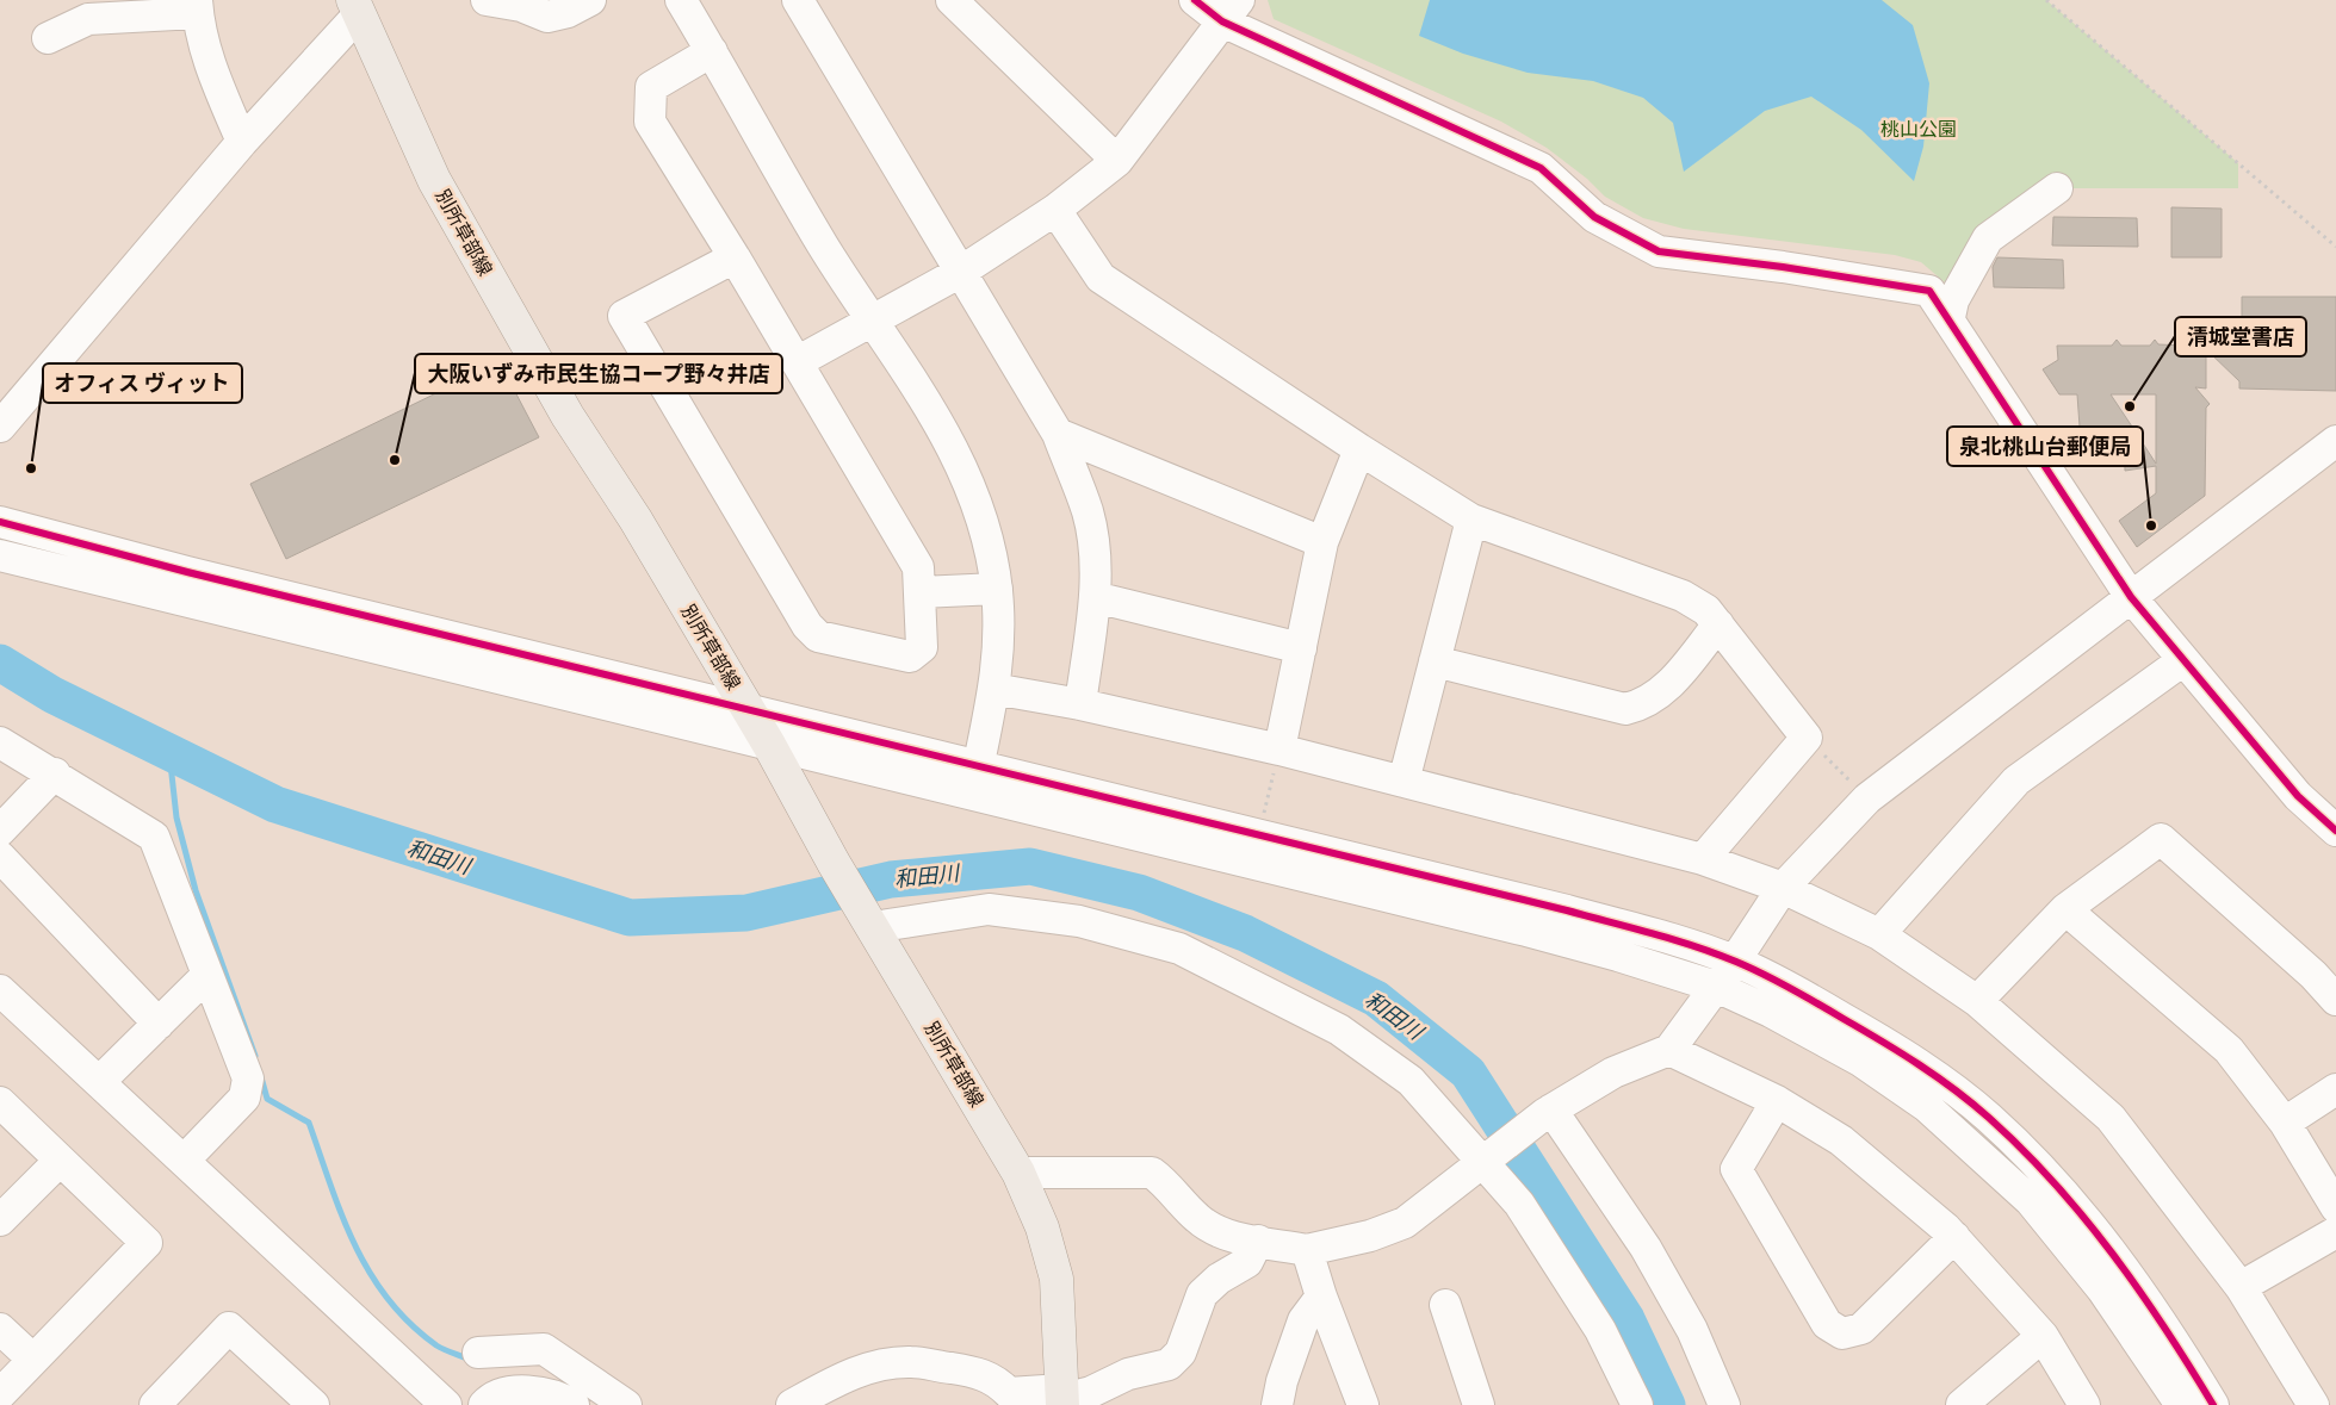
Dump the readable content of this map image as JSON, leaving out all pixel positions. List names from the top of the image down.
{
  "streets": {
    "main road": ["別所草部線"]
  },
  "water": ["和田川"],
  "parks": ["桃山公園"],
  "places": [
    "清城堂書店",
    "大阪いずみ市民生協コープ野々井店",
    "オフィス ヴィット",
    "泉北桃山台郵便局"
  ]
}
